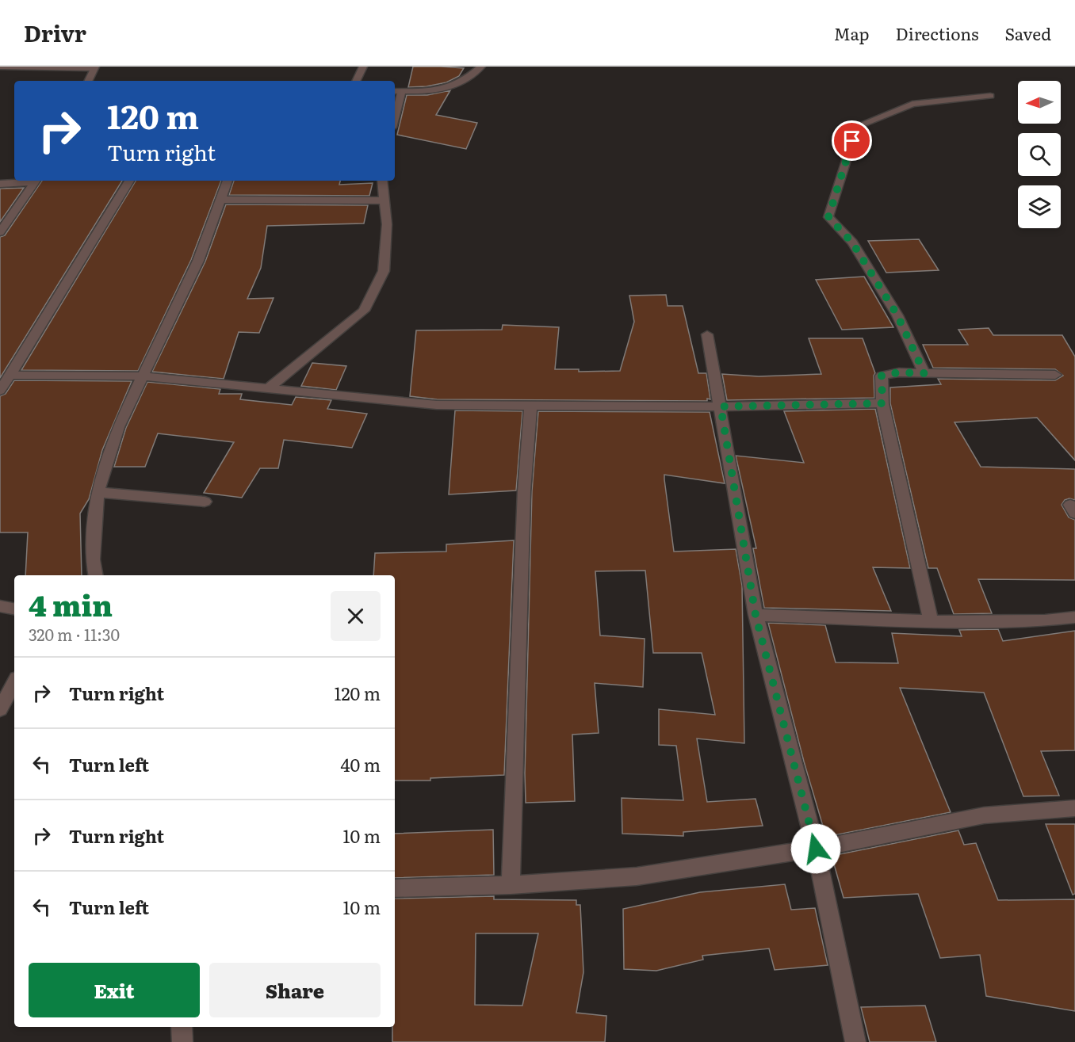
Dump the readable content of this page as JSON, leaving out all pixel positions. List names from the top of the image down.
{
  "north": "left",
  "page": {
    "header": "Drivr",
    "nav": ["Map", "Directions", "Saved"],
    "turn": ["120 m", "Turn right"],
    "heading": ["4 min", "320 m · 11:30"],
    "list": [
      {
        "name": "Turn right",
        "value": "120 m"
      },
      {
        "name": "Turn left",
        "value": "40 m"
      },
      {
        "name": "Turn right",
        "value": "10 m"
      },
      {
        "name": "Turn left",
        "value": "10 m"
      }
    ],
    "buttons": ["Exit", "Share"]
  }
}
